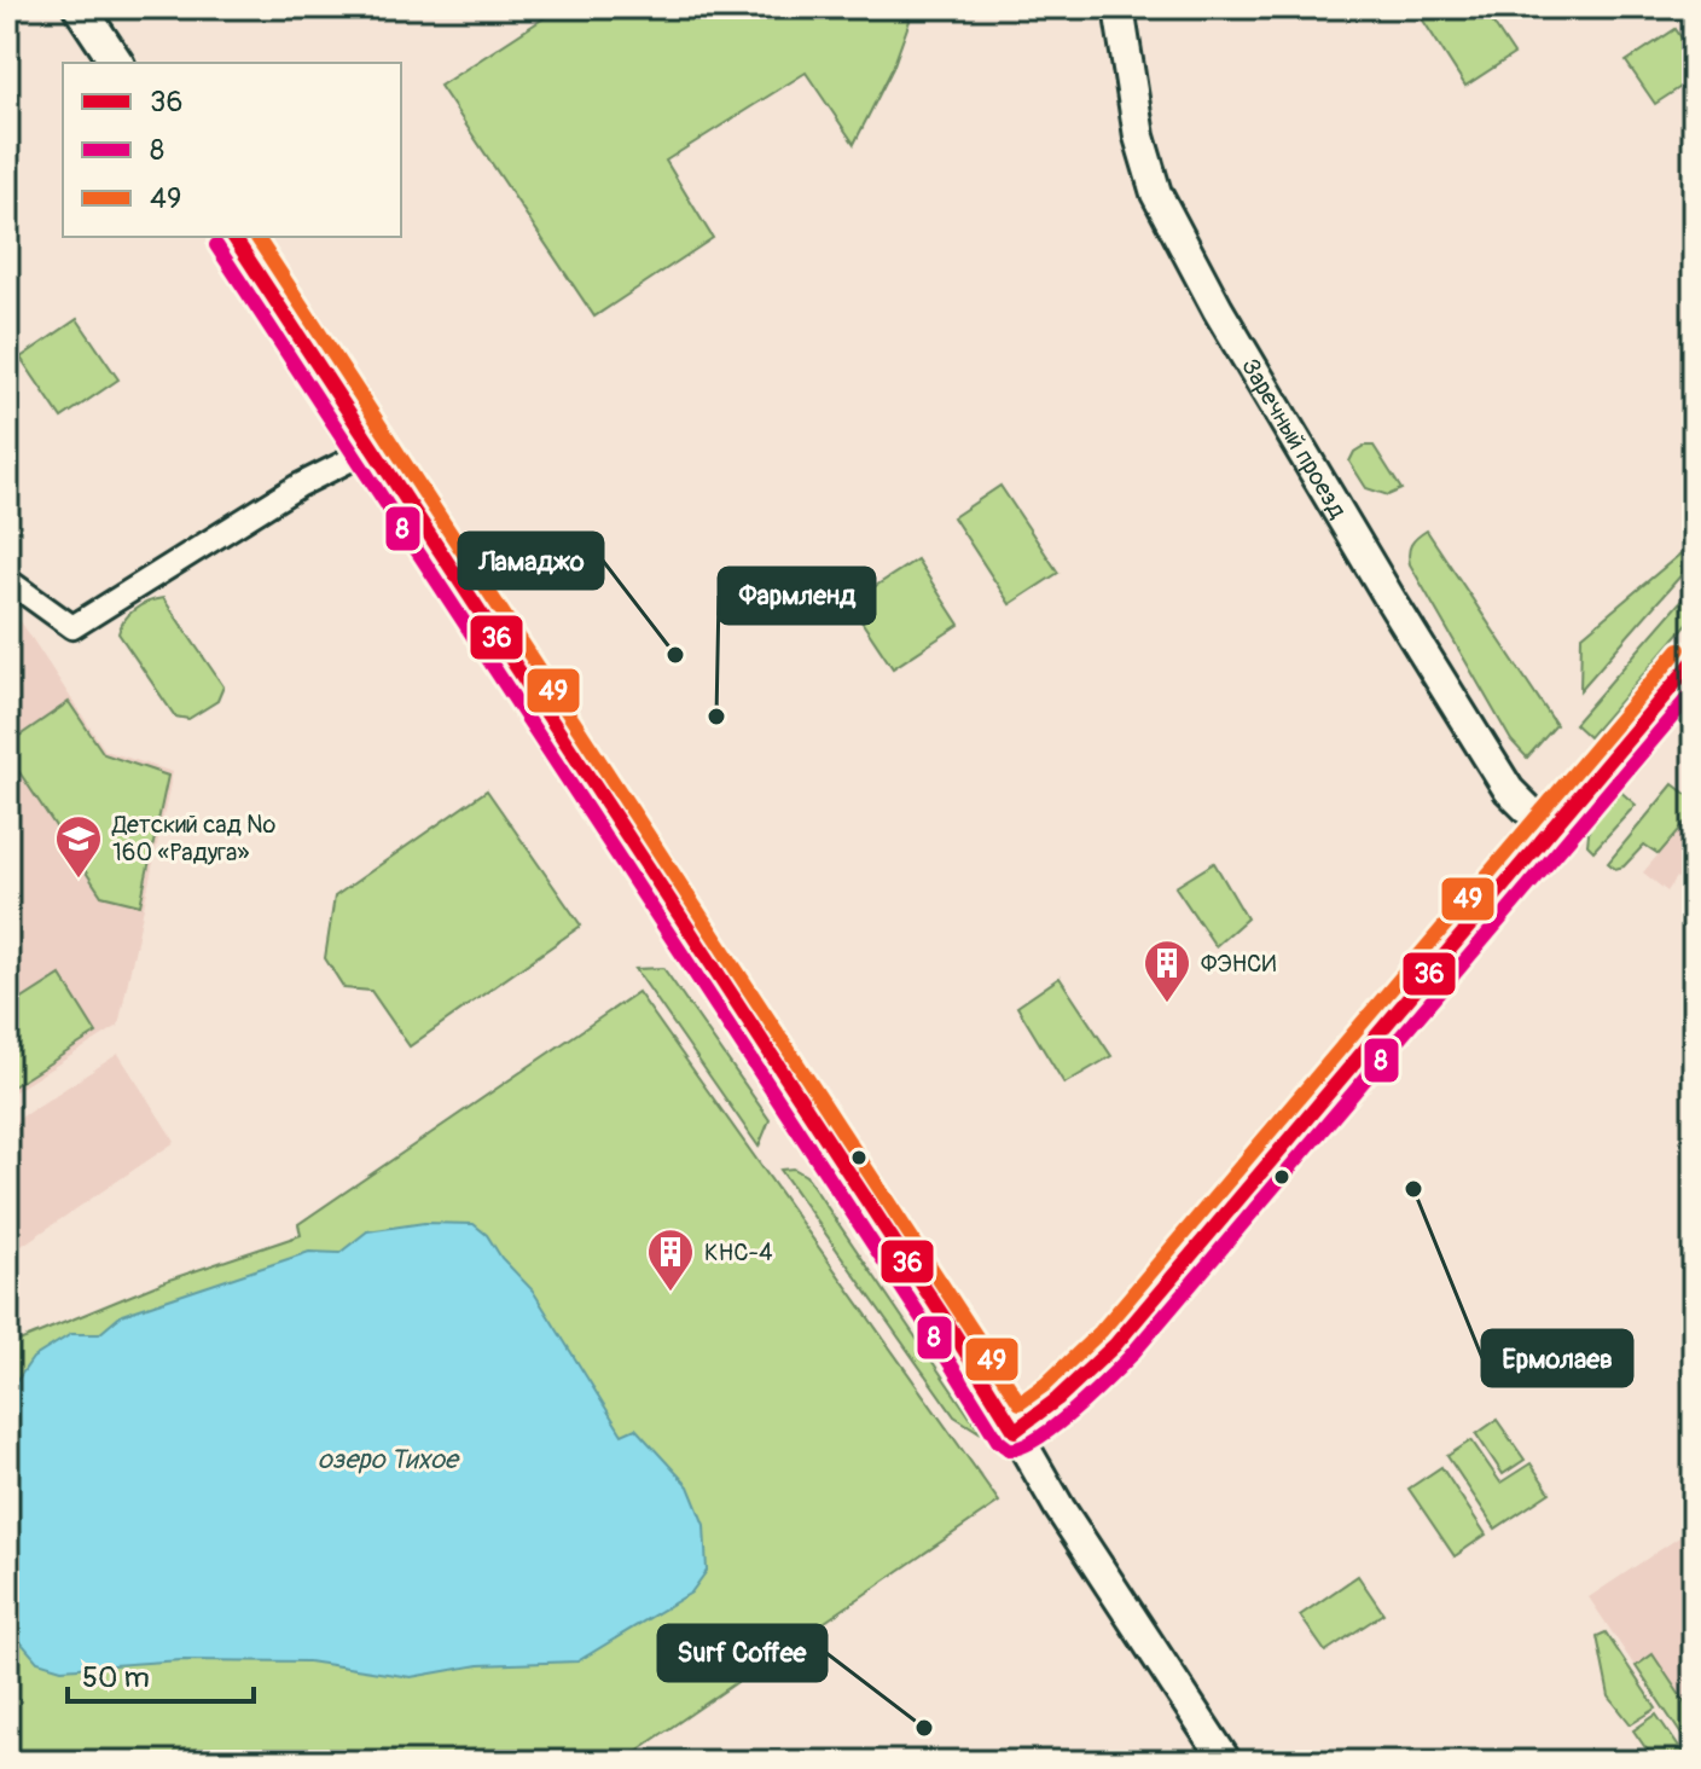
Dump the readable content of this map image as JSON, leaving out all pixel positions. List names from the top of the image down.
{
  "streets": {
    "street": ["Заречный проезд"]
  },
  "water": ["озеро Тихое"],
  "places": {
    "other": [
      "Ламаджо",
      "Фармленд",
      "Ермолаев",
      "Surf Coffee"
    ],
    "school or university": ["Детский сад № 160 «Радуга»"],
    "building": ["ФЭНСИ", "КНС-4"]
  },
  "lines": ["transit line 36", "transit line 49", "transit line 8"],
  "legend": ["36", "8", "49"],
  "scale_bar": "50 m"
}
